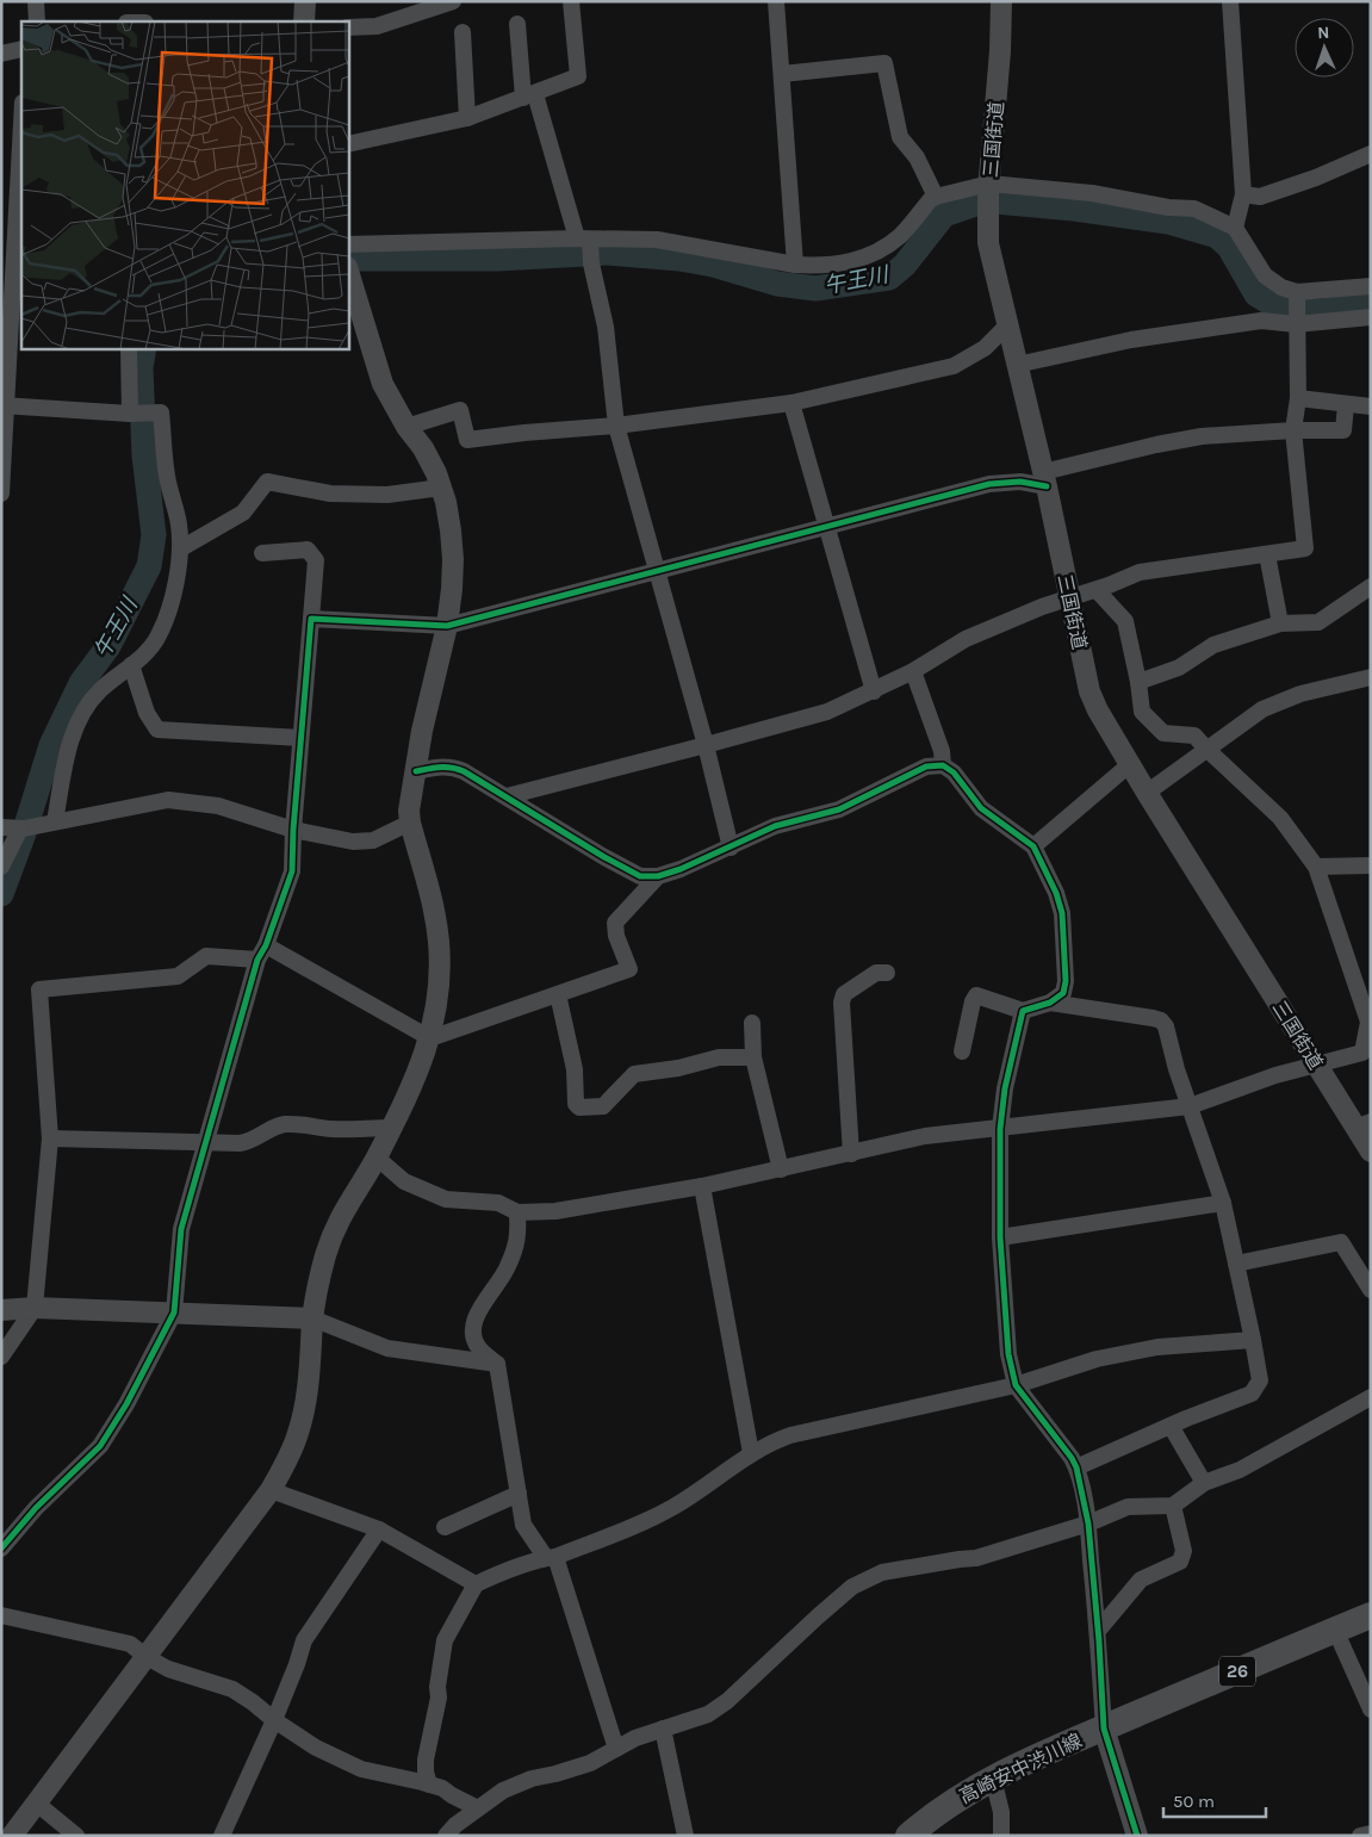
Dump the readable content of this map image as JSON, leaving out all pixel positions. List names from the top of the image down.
{
  "streets": {
    "main road": ["26", "高崎安中渋川線"],
    "street": ["三国街道"]
  },
  "water": ["午王川"],
  "scale_bar": "50 m",
  "north": "top"
}
